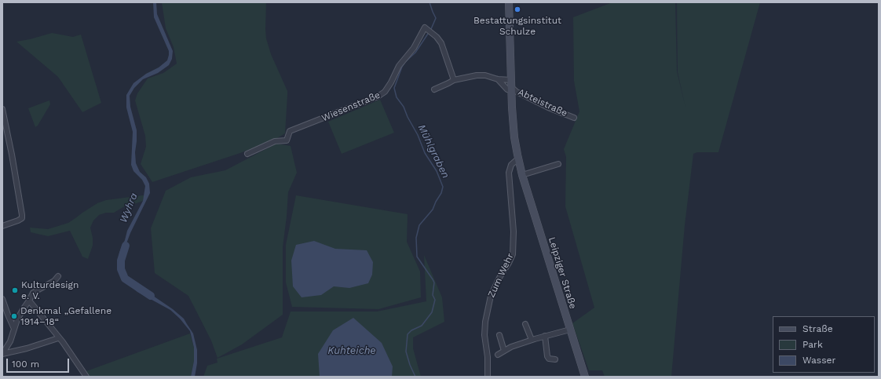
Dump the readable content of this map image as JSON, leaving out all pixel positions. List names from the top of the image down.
{
  "streets": {
    "street": [
      "Abteistraße",
      "Wiesenstraße",
      "Leipziger Straße",
      "Zum Wehr"
    ]
  },
  "crossings": [
    ["Abteistraße", "Leipziger Straße"],
    ["Leipziger Straße", "Zum Wehr"]
  ],
  "water": ["Mühlgraben", "Wyhra", "Kuhteiche"],
  "places": ["Bestattungsinstitut Schulze", "Kulturdesign e. V.", "Denkmal „Gefallene 1914–18“"],
  "legend": ["Straße", "Park", "Wasser"],
  "scale_bar": "100 m"
}
